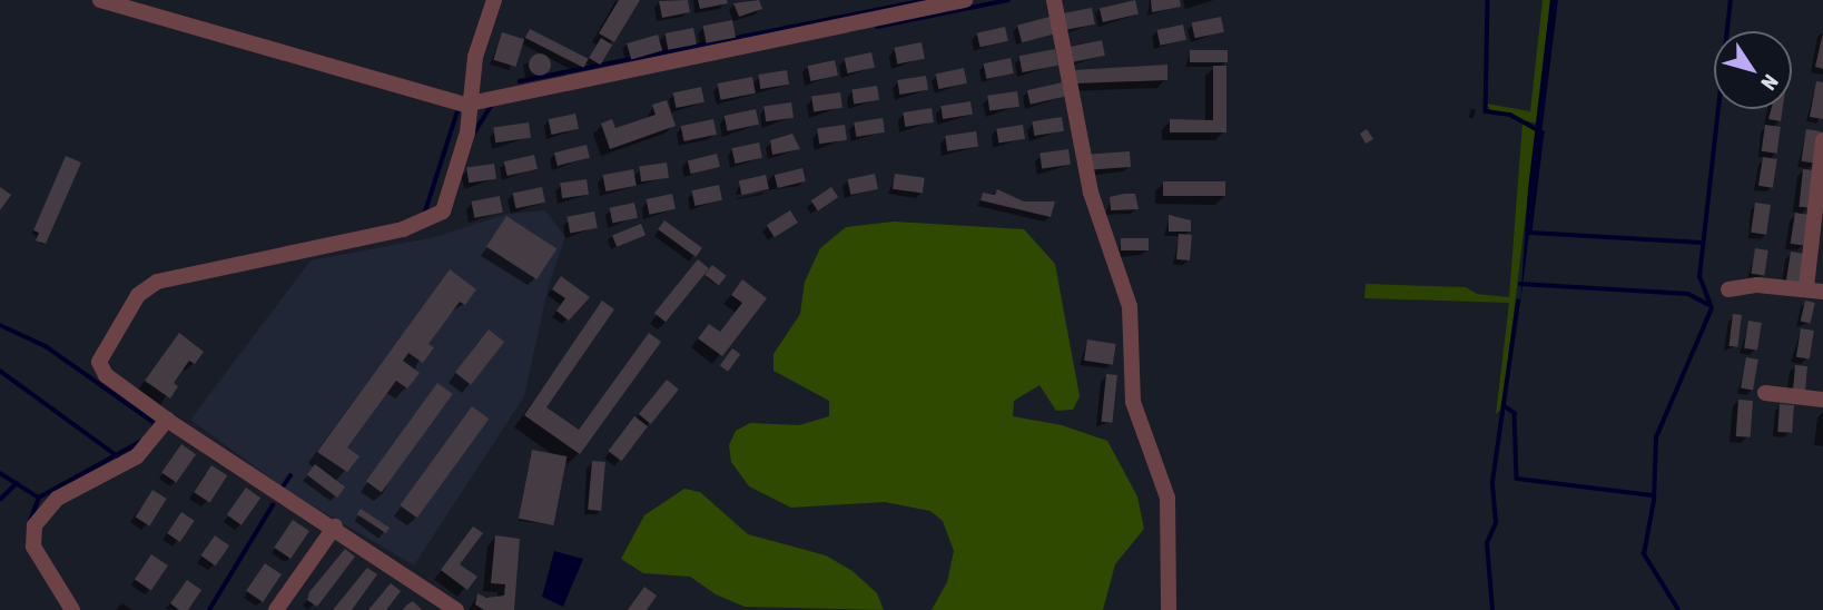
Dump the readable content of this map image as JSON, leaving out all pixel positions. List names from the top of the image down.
{
  "north": "bottom right"
}
